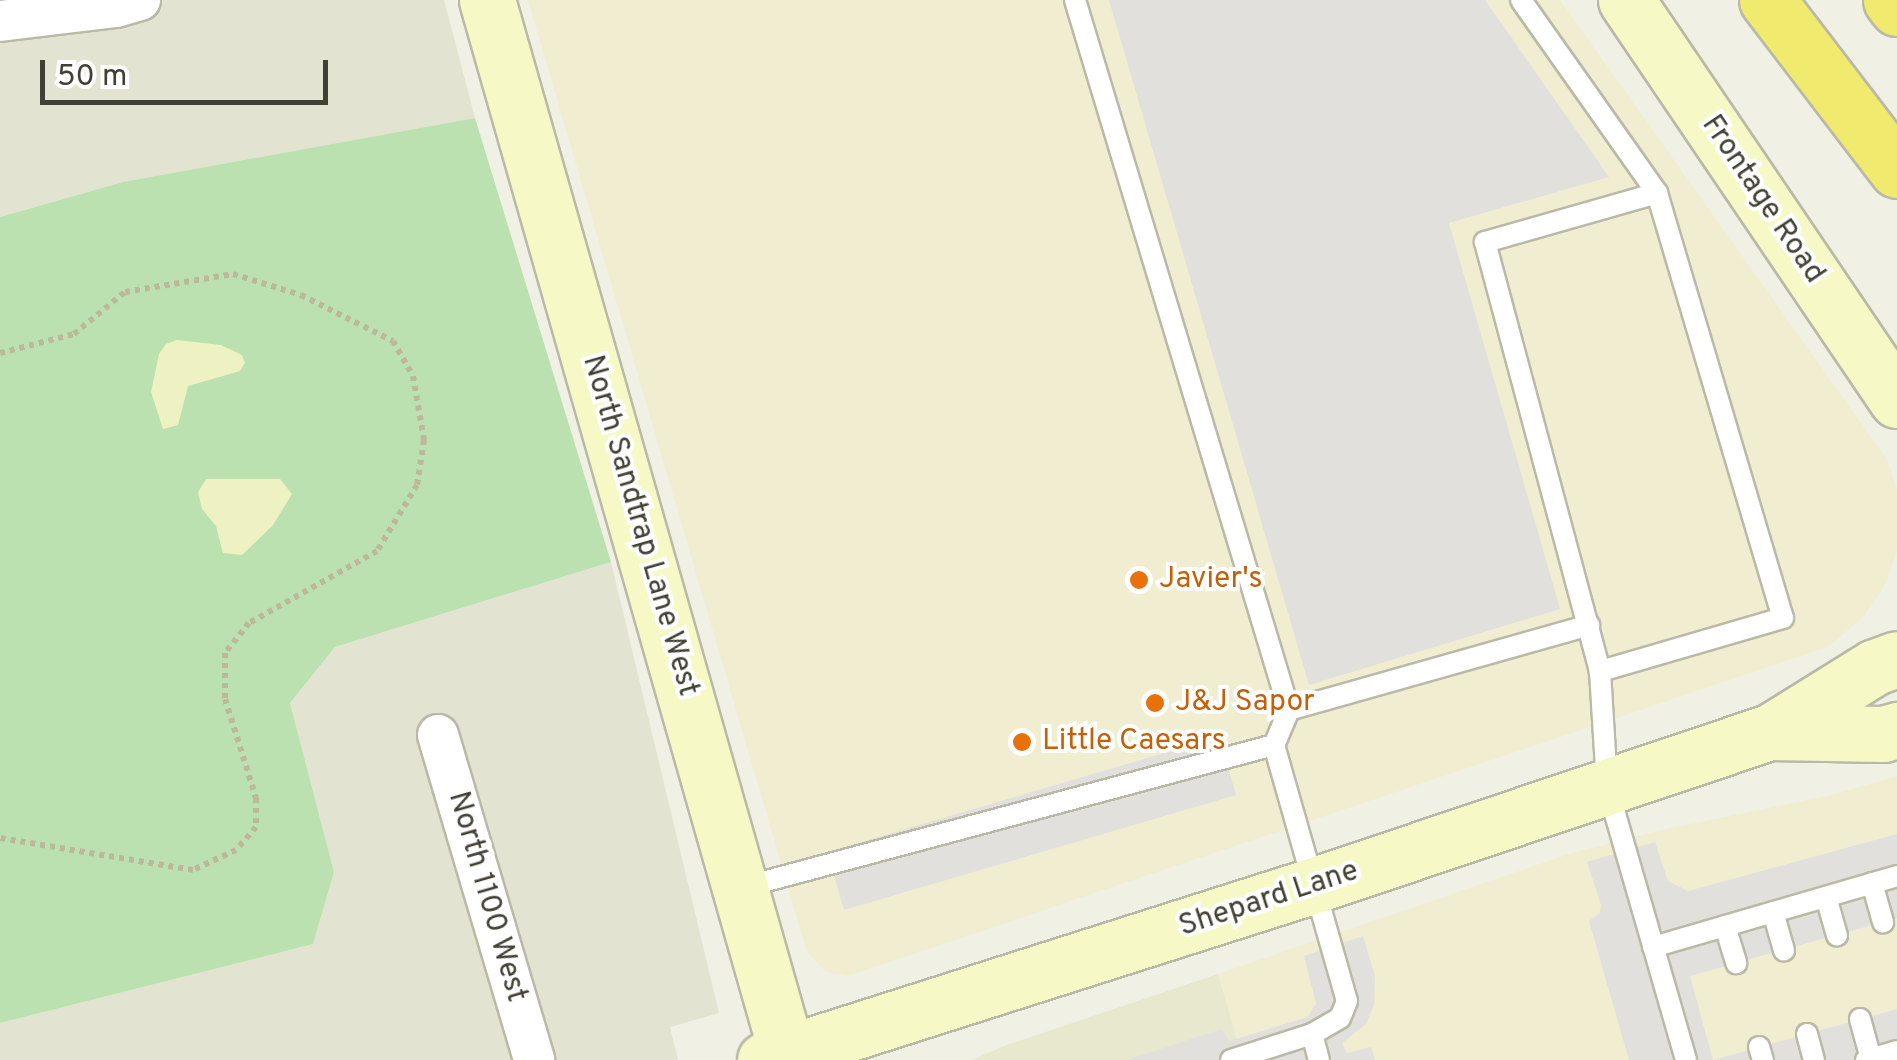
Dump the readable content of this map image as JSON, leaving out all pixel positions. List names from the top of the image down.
{
  "streets": {
    "street": [
      "Frontage Road",
      "North Sandtrap Lane West",
      "North 1100 West",
      "Shepard Lane"
    ]
  },
  "crossings": [
    ["North Sandtrap Lane West", "Shepard Lane"]
  ],
  "places": ["Javier's", "J&J Sapor", "Little Caesars"],
  "scale_bar": "50 m"
}
